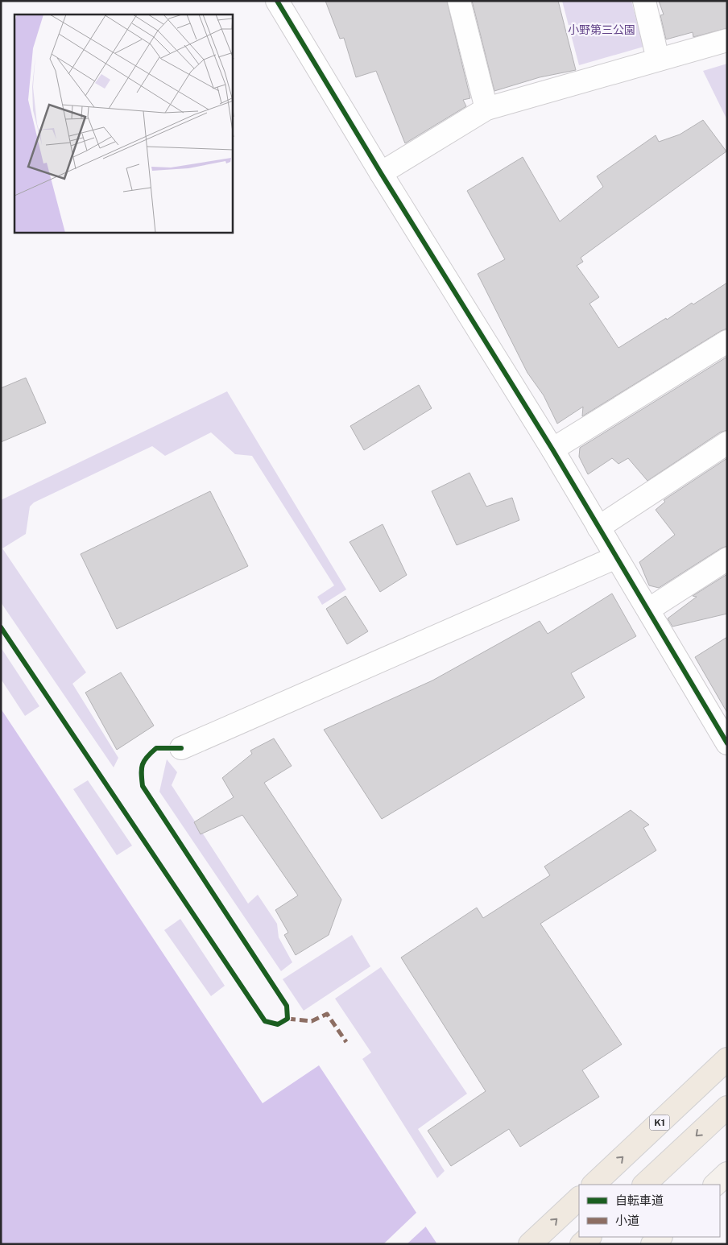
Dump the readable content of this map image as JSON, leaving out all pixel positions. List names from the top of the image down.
{
  "streets": {
    "highway": ["K1"]
  },
  "parks": ["小野第三公園"],
  "legend": ["自転車道", "小道"]
}
